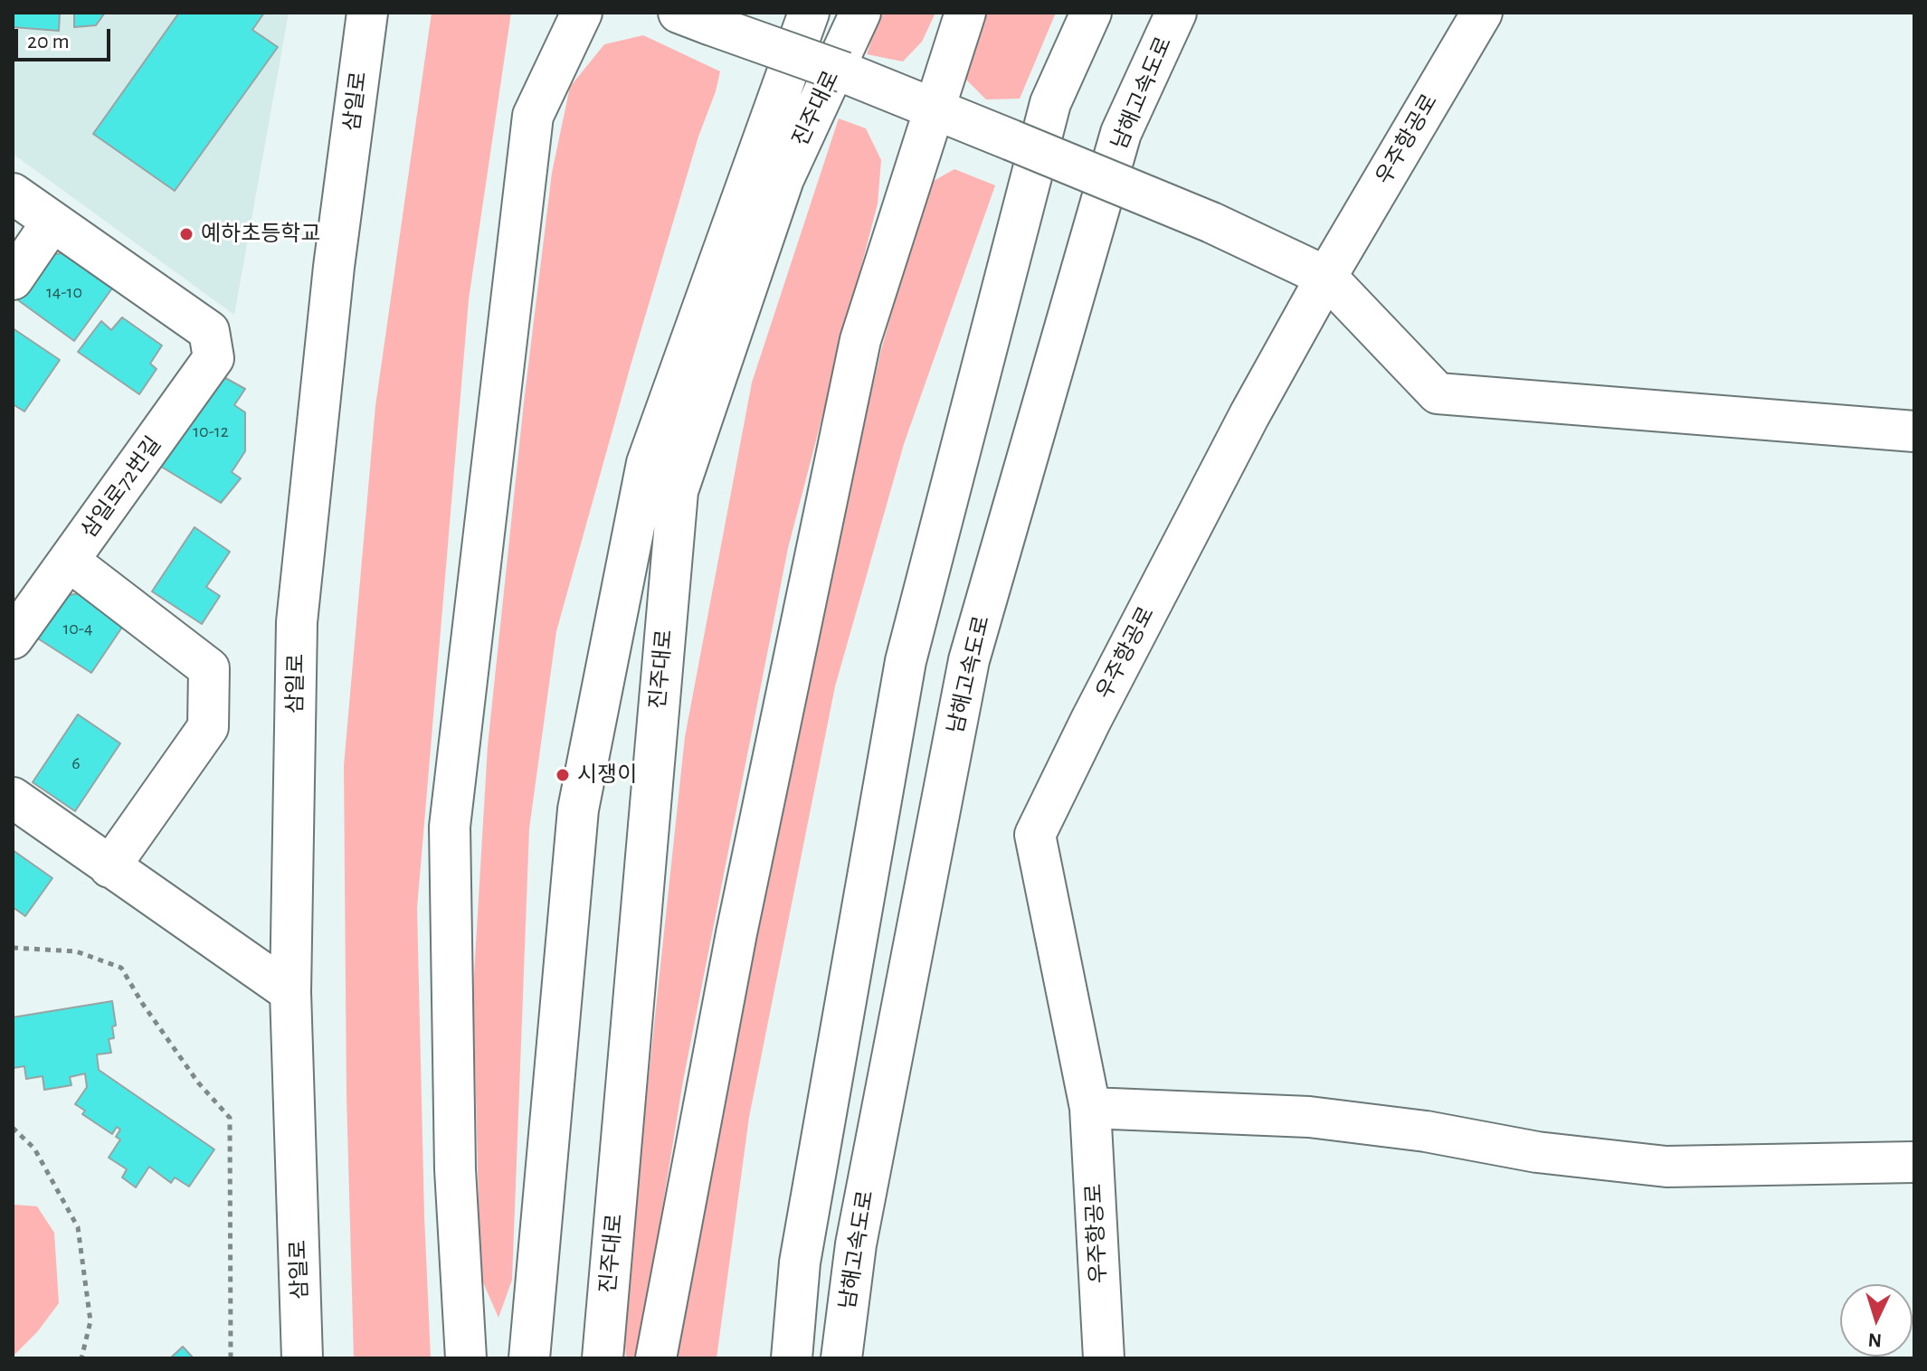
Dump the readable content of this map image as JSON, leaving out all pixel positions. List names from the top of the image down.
{
  "streets": {
    "main road": [
      "남해고속도로",
      "삼일로",
      "진주대로",
      "우주항공로",
      "삼일로72번길"
    ]
  },
  "places": ["예하초등학교", "시쟁이"],
  "house_numbers": [
    "14-10",
    "10-12",
    "10-4",
    "6"
  ],
  "scale_bar": "20 m",
  "north": "bottom"
}
